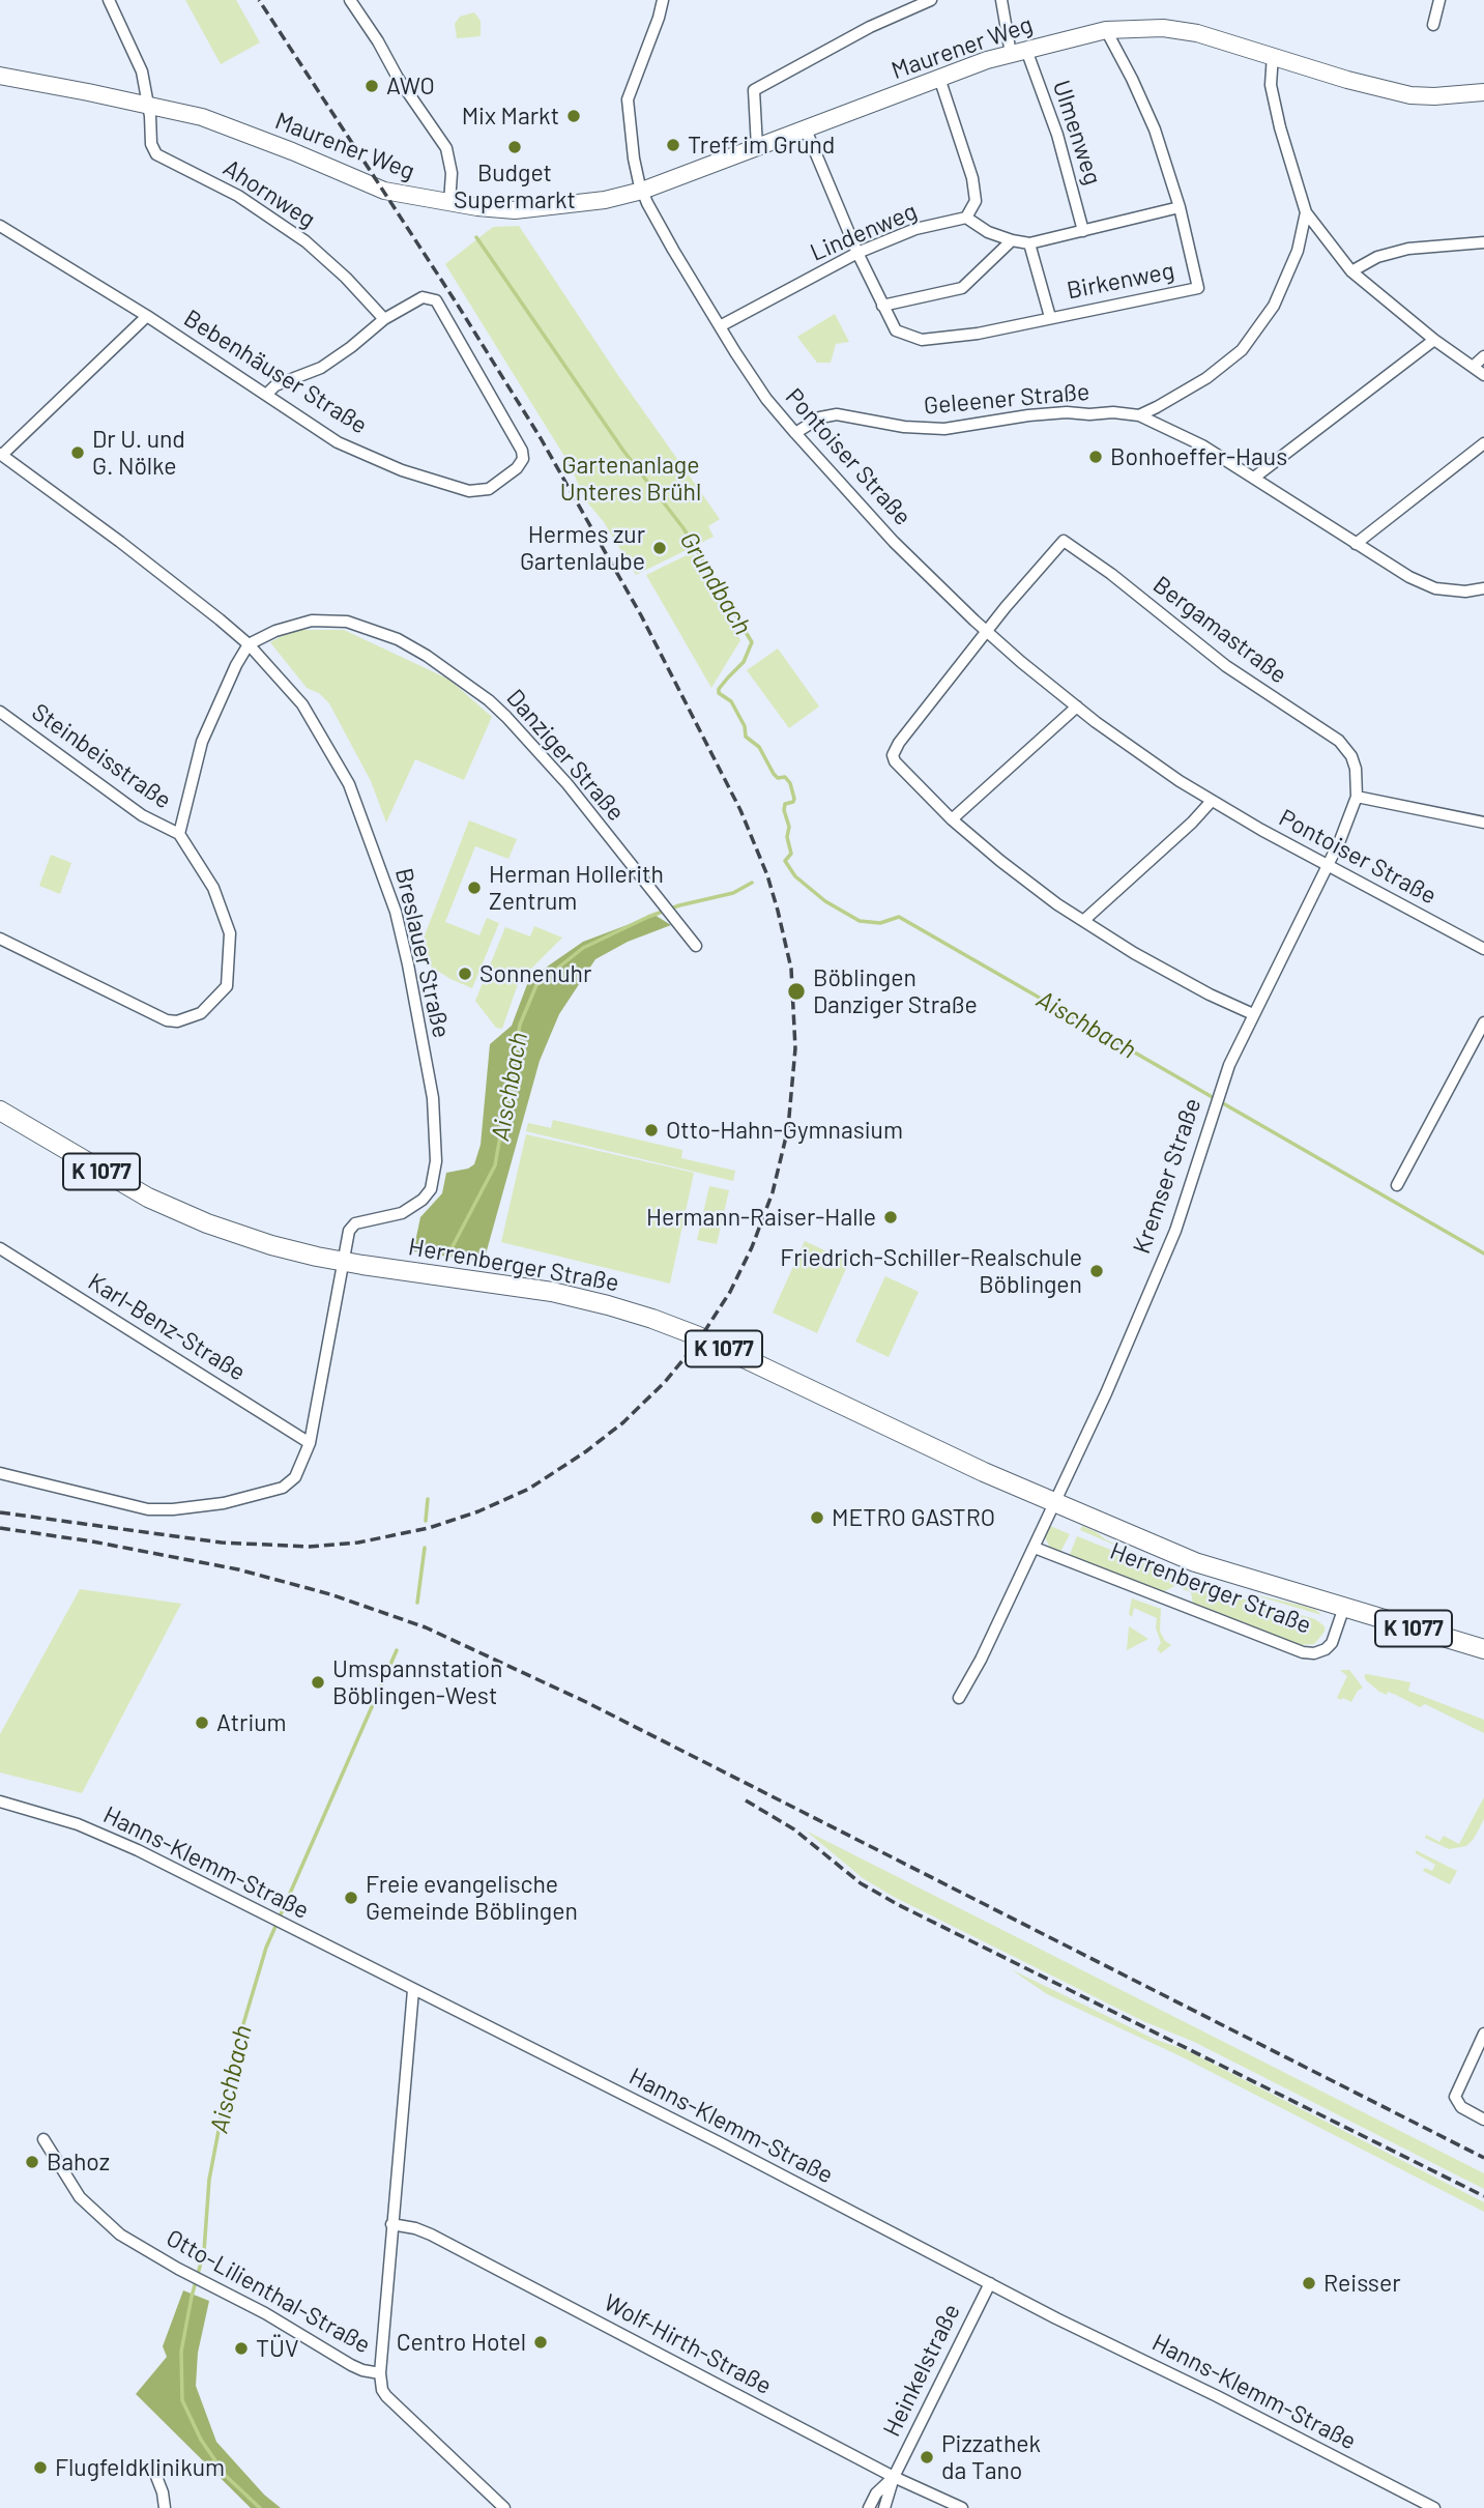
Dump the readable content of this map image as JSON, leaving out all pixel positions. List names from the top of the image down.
{
  "streets": {
    "main road": ["K 1077", "Herrenberger Straße"],
    "street": [
      "Maurener Weg",
      "Ulmenweg",
      "Ahornweg",
      "Lindenweg",
      "Birkenweg",
      "Bebenhäuser Straße",
      "Geleener Straße",
      "Pontoiser Straße",
      "Bergamastraße",
      "Danziger Straße",
      "Steinbeisstraße",
      "Breslauer Straße",
      "Kremser Straße",
      "Karl-Benz-Straße",
      "Hanns-Klemm-Straße",
      "Otto-Lilienthal-Straße",
      "Wolf-Hirth-Straße",
      "Heinkelstraße"
    ]
  },
  "crossings": [
    ["Maurener Weg", "Ulmenweg"],
    ["Maurener Weg", "Ahornweg"],
    ["Maurener Weg", "Birkenweg"],
    ["Maurener Weg", "Pontoiser Straße"],
    ["Ahornweg", "Bebenhäuser Straße"],
    ["Lindenweg", "Birkenweg"],
    ["Lindenweg", "Pontoiser Straße"],
    ["Bebenhäuser Straße", "Breslauer Straße"],
    ["Geleener Straße", "Pontoiser Straße"],
    ["Pontoiser Straße", "Bergamastraße"],
    ["Pontoiser Straße", "Kremser Straße"],
    ["Bergamastraße", "Kremser Straße"],
    ["Danziger Straße", "Breslauer Straße"],
    ["Breslauer Straße", "Herrenberger Straße"],
    ["Kremser Straße", "Herrenberger Straße"],
    ["Hanns-Klemm-Straße", "Heinkelstraße"],
    ["Wolf-Hirth-Straße", "Heinkelstraße"]
  ],
  "water": ["Grundbach", "Aischbach"],
  "parks": ["Gartenanlage Unteres Brühl"],
  "places": [
    "AWO",
    "Mix Markt",
    "Treff im Grund",
    "Budget Supermarkt",
    "Dr U. und G. Nölke",
    "Bonhoeffer-Haus",
    "Hermes zur Gartenlaube",
    "Herman Hollerith Zentrum",
    "Sonnenuhr",
    "Böblingen Danziger Straße",
    "Otto-Hahn-Gymnasium",
    "Hermann-Raiser-Halle",
    "Friedrich-Schiller-Realschule Böblingen",
    "METRO GASTRO",
    "Umspannstation Böblingen-West",
    "Atrium",
    "Freie evangelische Gemeinde Böblingen",
    "Bahoz",
    "Reisser",
    "Centro Hotel",
    "TÜV",
    "Pizzathek da Tano",
    "Flugfeldklinikum"
  ]
}
